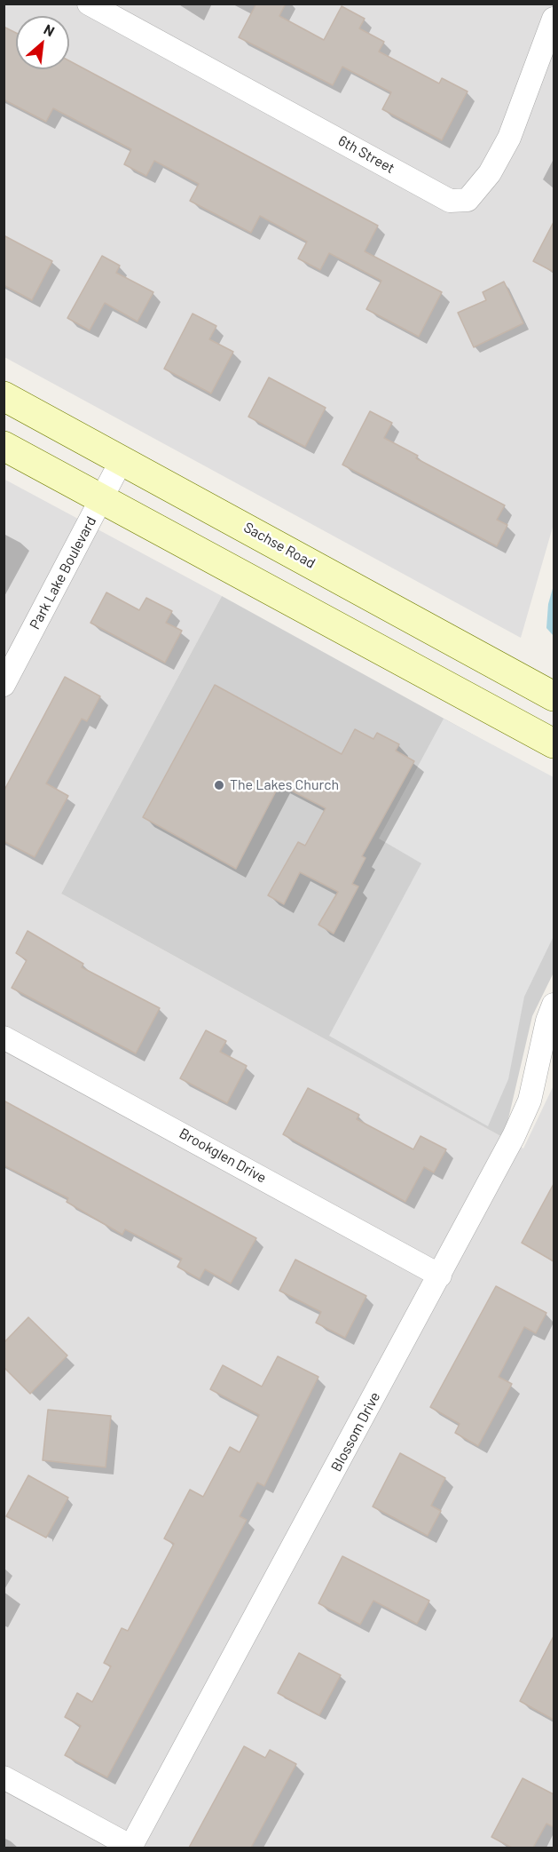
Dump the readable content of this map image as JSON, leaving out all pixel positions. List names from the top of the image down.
{
  "streets": {
    "main road": ["Sachse Road"],
    "street": [
      "6th Street",
      "Park Lake Boulevard",
      "Brookglen Drive",
      "Blossom Drive"
    ]
  },
  "crossings": [
    ["Sachse Road", "Park Lake Boulevard"],
    ["Brookglen Drive", "Blossom Drive"]
  ],
  "places": ["The Lakes Church"],
  "north": "top right"
}
